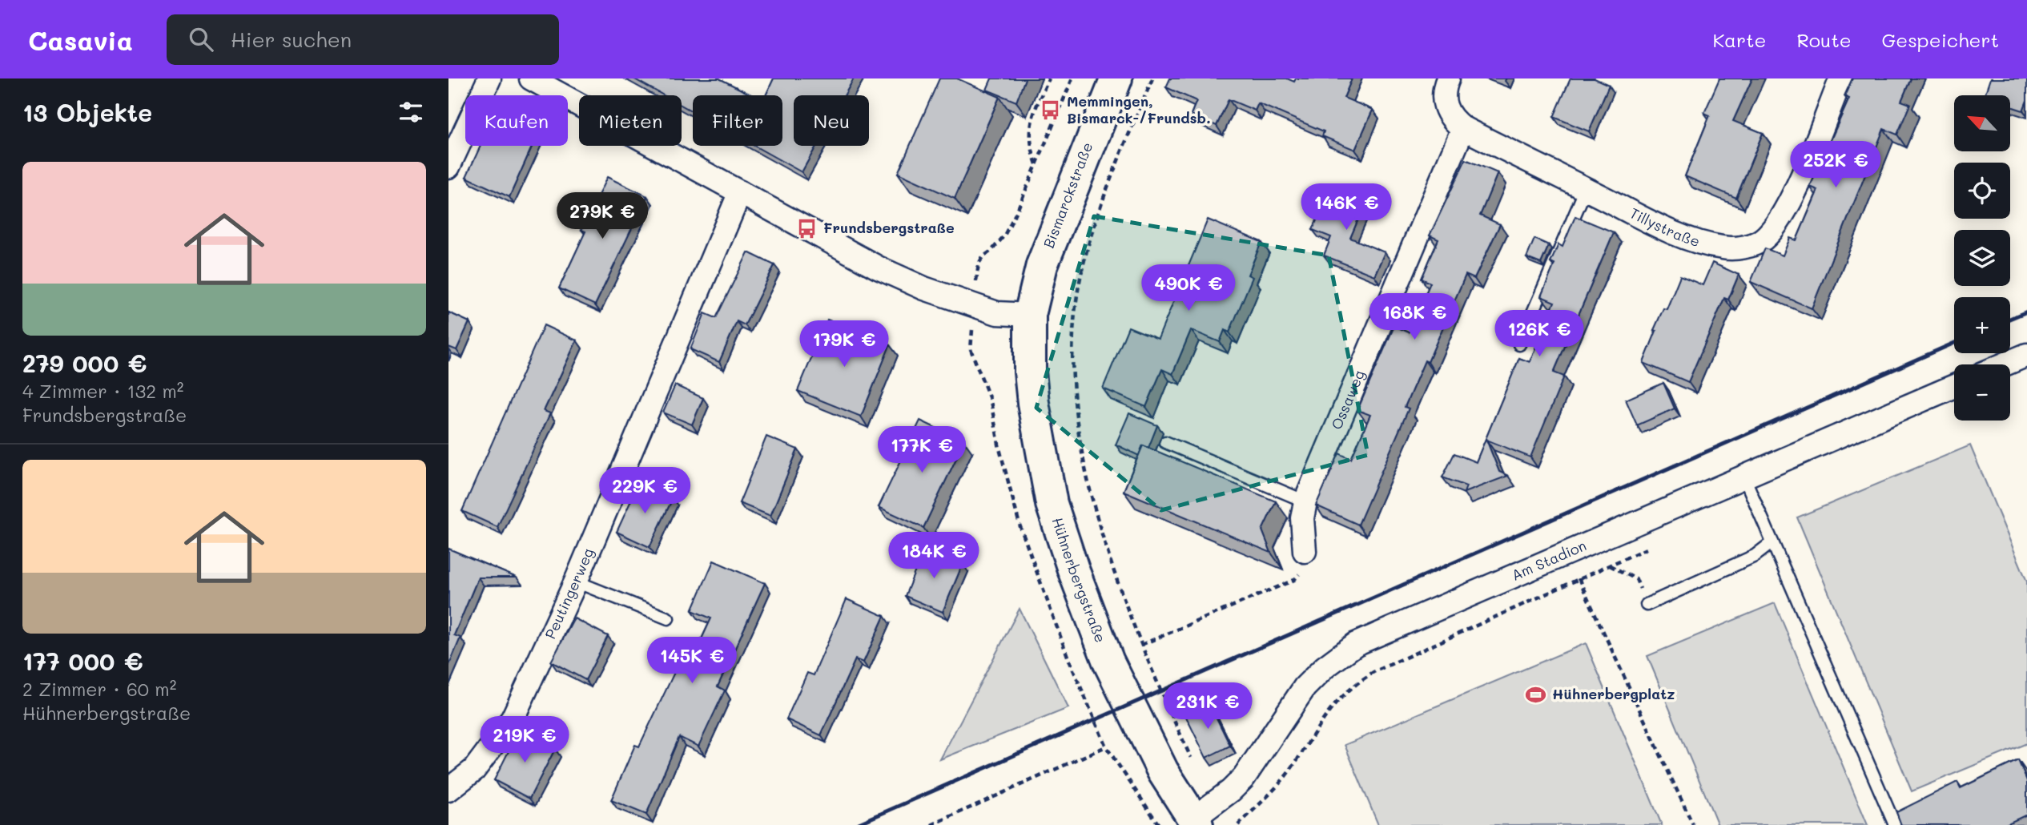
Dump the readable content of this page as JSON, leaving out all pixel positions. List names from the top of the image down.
{
  "streets": {
    "street": [
      "Bismarckstraße",
      "Tillystraße",
      "Ossaweg",
      "Am Stadion",
      "Hühnerbergstraße",
      "Peutingerweg"
    ]
  },
  "crossings": [
    ["Bismarckstraße", "Hühnerbergstraße"],
    ["Tillystraße", "Ossaweg"],
    ["Am Stadion", "Hühnerbergstraße"]
  ],
  "places": {
    "bus stop": ["Memmingen, Bismarck-/Frundsb.", "Frundsbergstraße"],
    "sports": ["Hühnerbergplatz"]
  },
  "north": "top left",
  "page": {
    "header": "Casavia",
    "search": "Hier suchen",
    "nav": ["Karte", "Route", "Gespeichert"],
    "heading": "13 Objekte",
    "map_buttons": ["+", "−"],
    "chip": [
      "Kaufen",
      "Mieten",
      "Filter",
      "Neu"
    ],
    "price": [
      "252K €",
      "146K €",
      "279K €",
      "490K €",
      "168K €",
      "126K €",
      "179K €",
      "177K €",
      "229K €",
      "184K €",
      "145K €",
      "231K €",
      "219K €"
    ],
    "list": [
      {
        "name": "279 000 €",
        "note": "4 Zimmer · 132 m² · Frundsbergstraße"
      },
      {
        "name": "177 000 €",
        "note": "2 Zimmer · 60 m² · Hühnerbergstraße"
      }
    ]
  }
}
